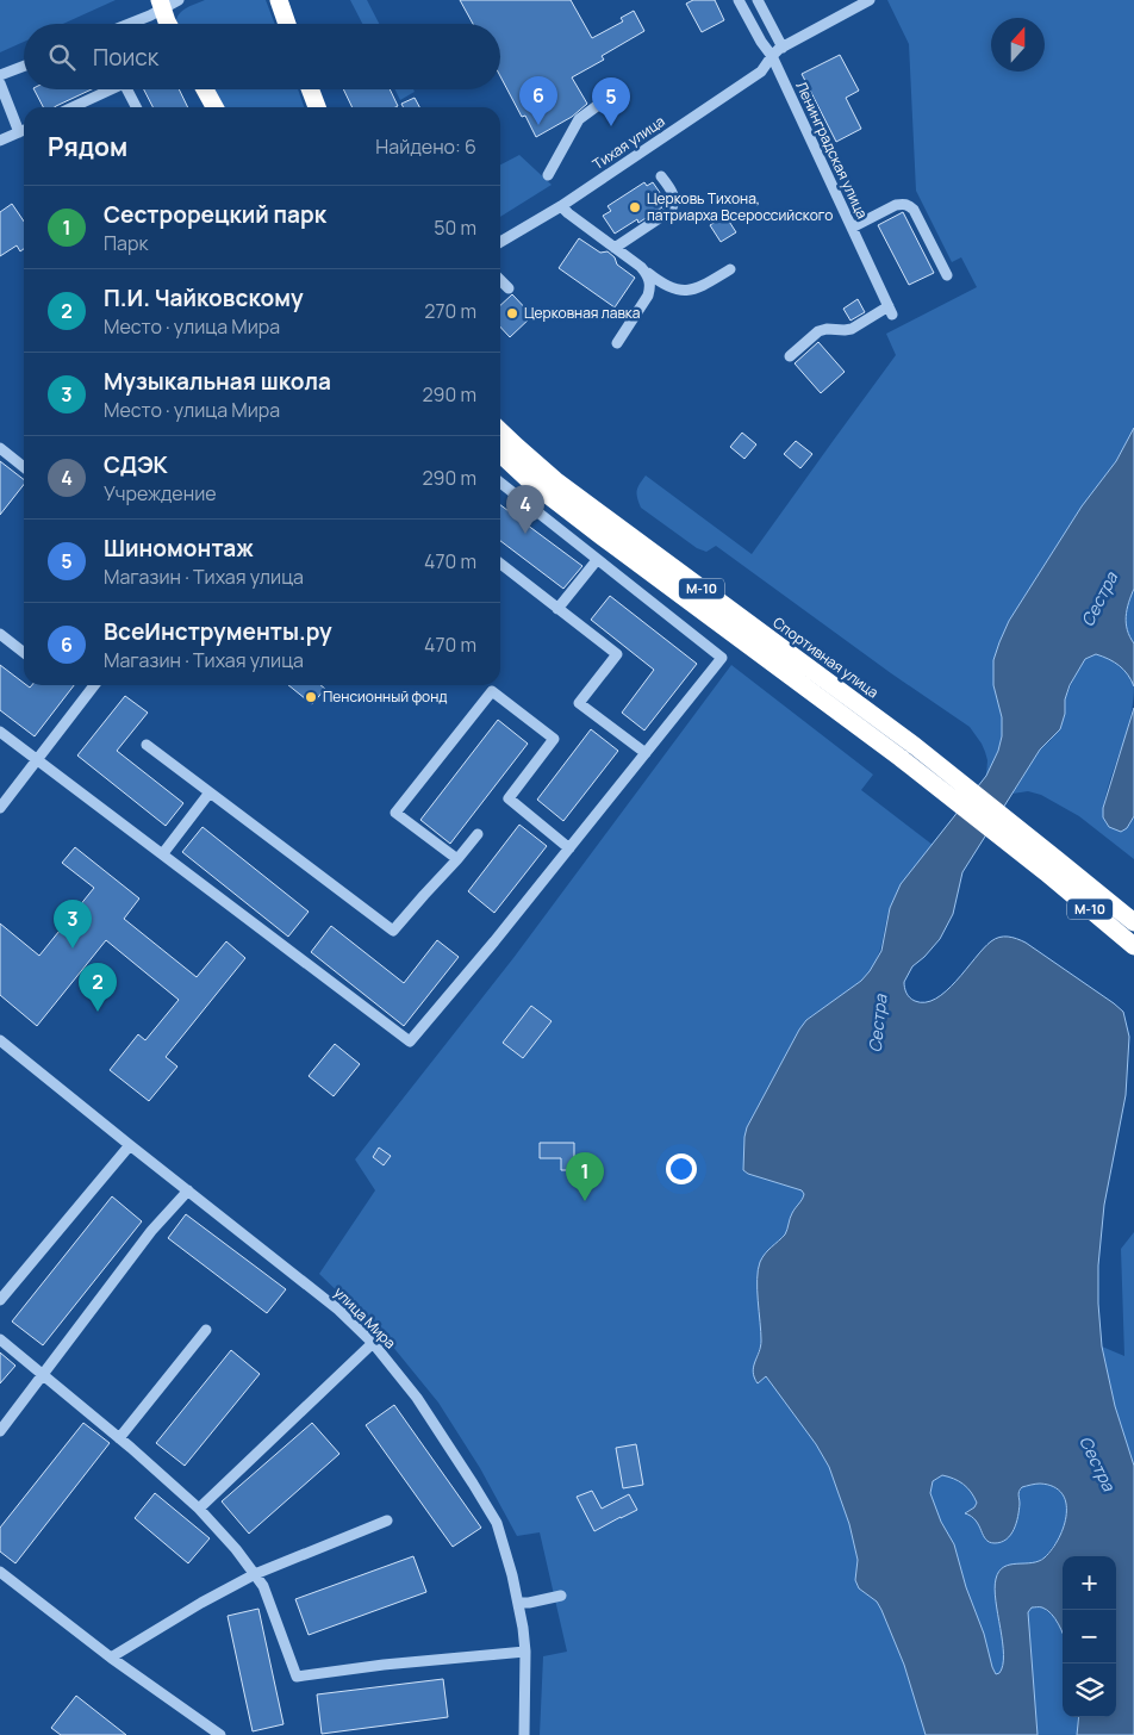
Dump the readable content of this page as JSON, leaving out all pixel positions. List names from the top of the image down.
{
  "streets": {
    "highway": ["М-10", "Спортивная улица"],
    "street": ["Тихая улица", "Ленинградская улица", "улица Мира"]
  },
  "crossings": [
    ["Тихая улица", "Ленинградская улица"]
  ],
  "water": ["Сестра"],
  "places": ["Церковь Тихона, патриарха Всероссийского", "Церковная лавка", "Пенсионный фонд"],
  "north": "top",
  "page": {
    "search": "Поиск",
    "pins": [
      "6",
      "5",
      "4",
      "3",
      "2",
      "1"
    ],
    "heading": ["Рядом", "Найдено: 6"],
    "list": [
      {
        "mark": "1",
        "name": "Сестрорецкий парк",
        "note": "Парк",
        "value": "50 m"
      },
      {
        "mark": "2",
        "name": "П.И. Чайковскому",
        "note": "Место · улица Мира",
        "value": "270 m"
      },
      {
        "mark": "3",
        "name": "Музыкальная школа",
        "note": "Место · улица Мира",
        "value": "290 m"
      },
      {
        "mark": "4",
        "name": "СДЭК",
        "note": "Учреждение",
        "value": "290 m"
      },
      {
        "mark": "5",
        "name": "Шиномонтаж",
        "note": "Магазин · Тихая улица",
        "value": "470 m"
      },
      {
        "mark": "6",
        "name": "ВсеИнструменты.ру",
        "note": "Магазин · Тихая улица",
        "value": "470 m"
      }
    ],
    "map_buttons": ["+", "−"]
  }
}
